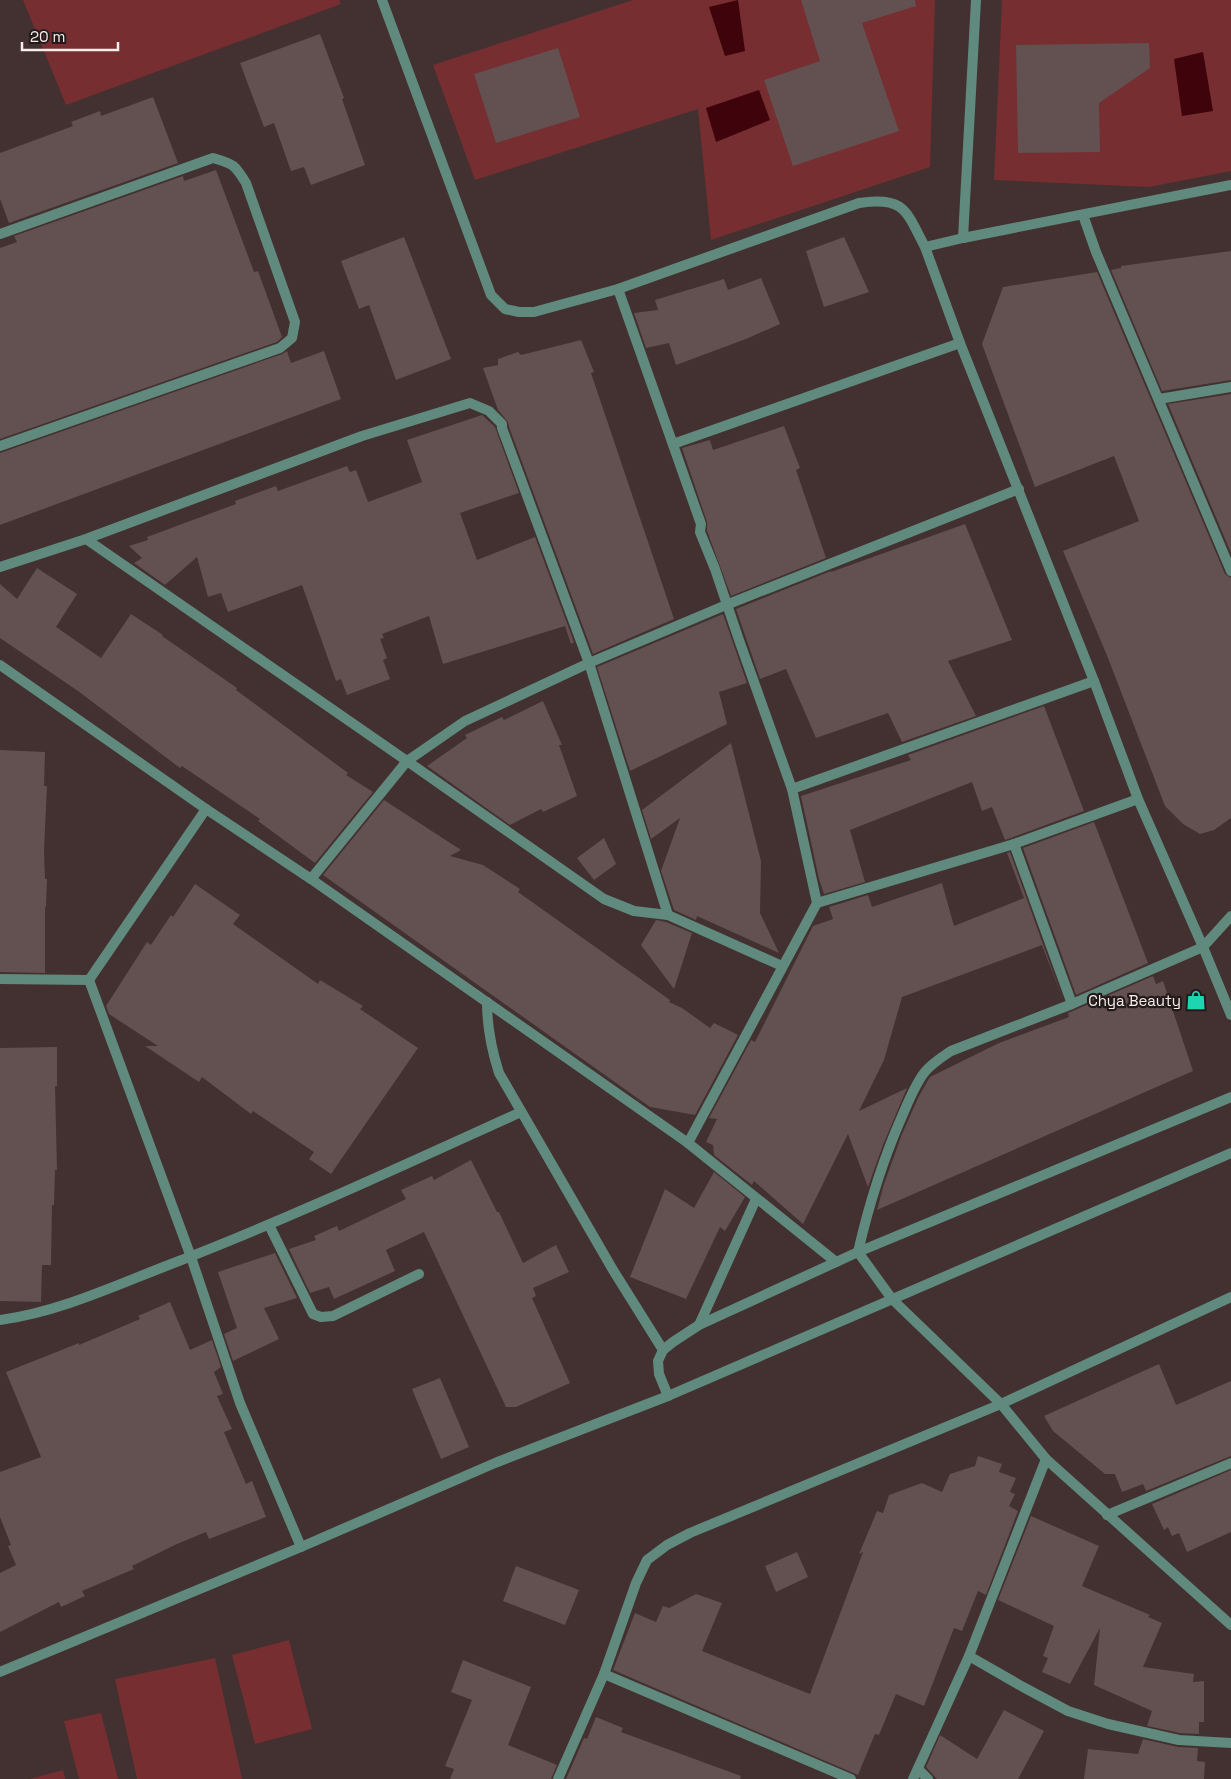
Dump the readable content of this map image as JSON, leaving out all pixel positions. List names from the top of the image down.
{
  "places": {
    "shop": ["Chya Beauty"]
  },
  "scale_bar": "20 m"
}
